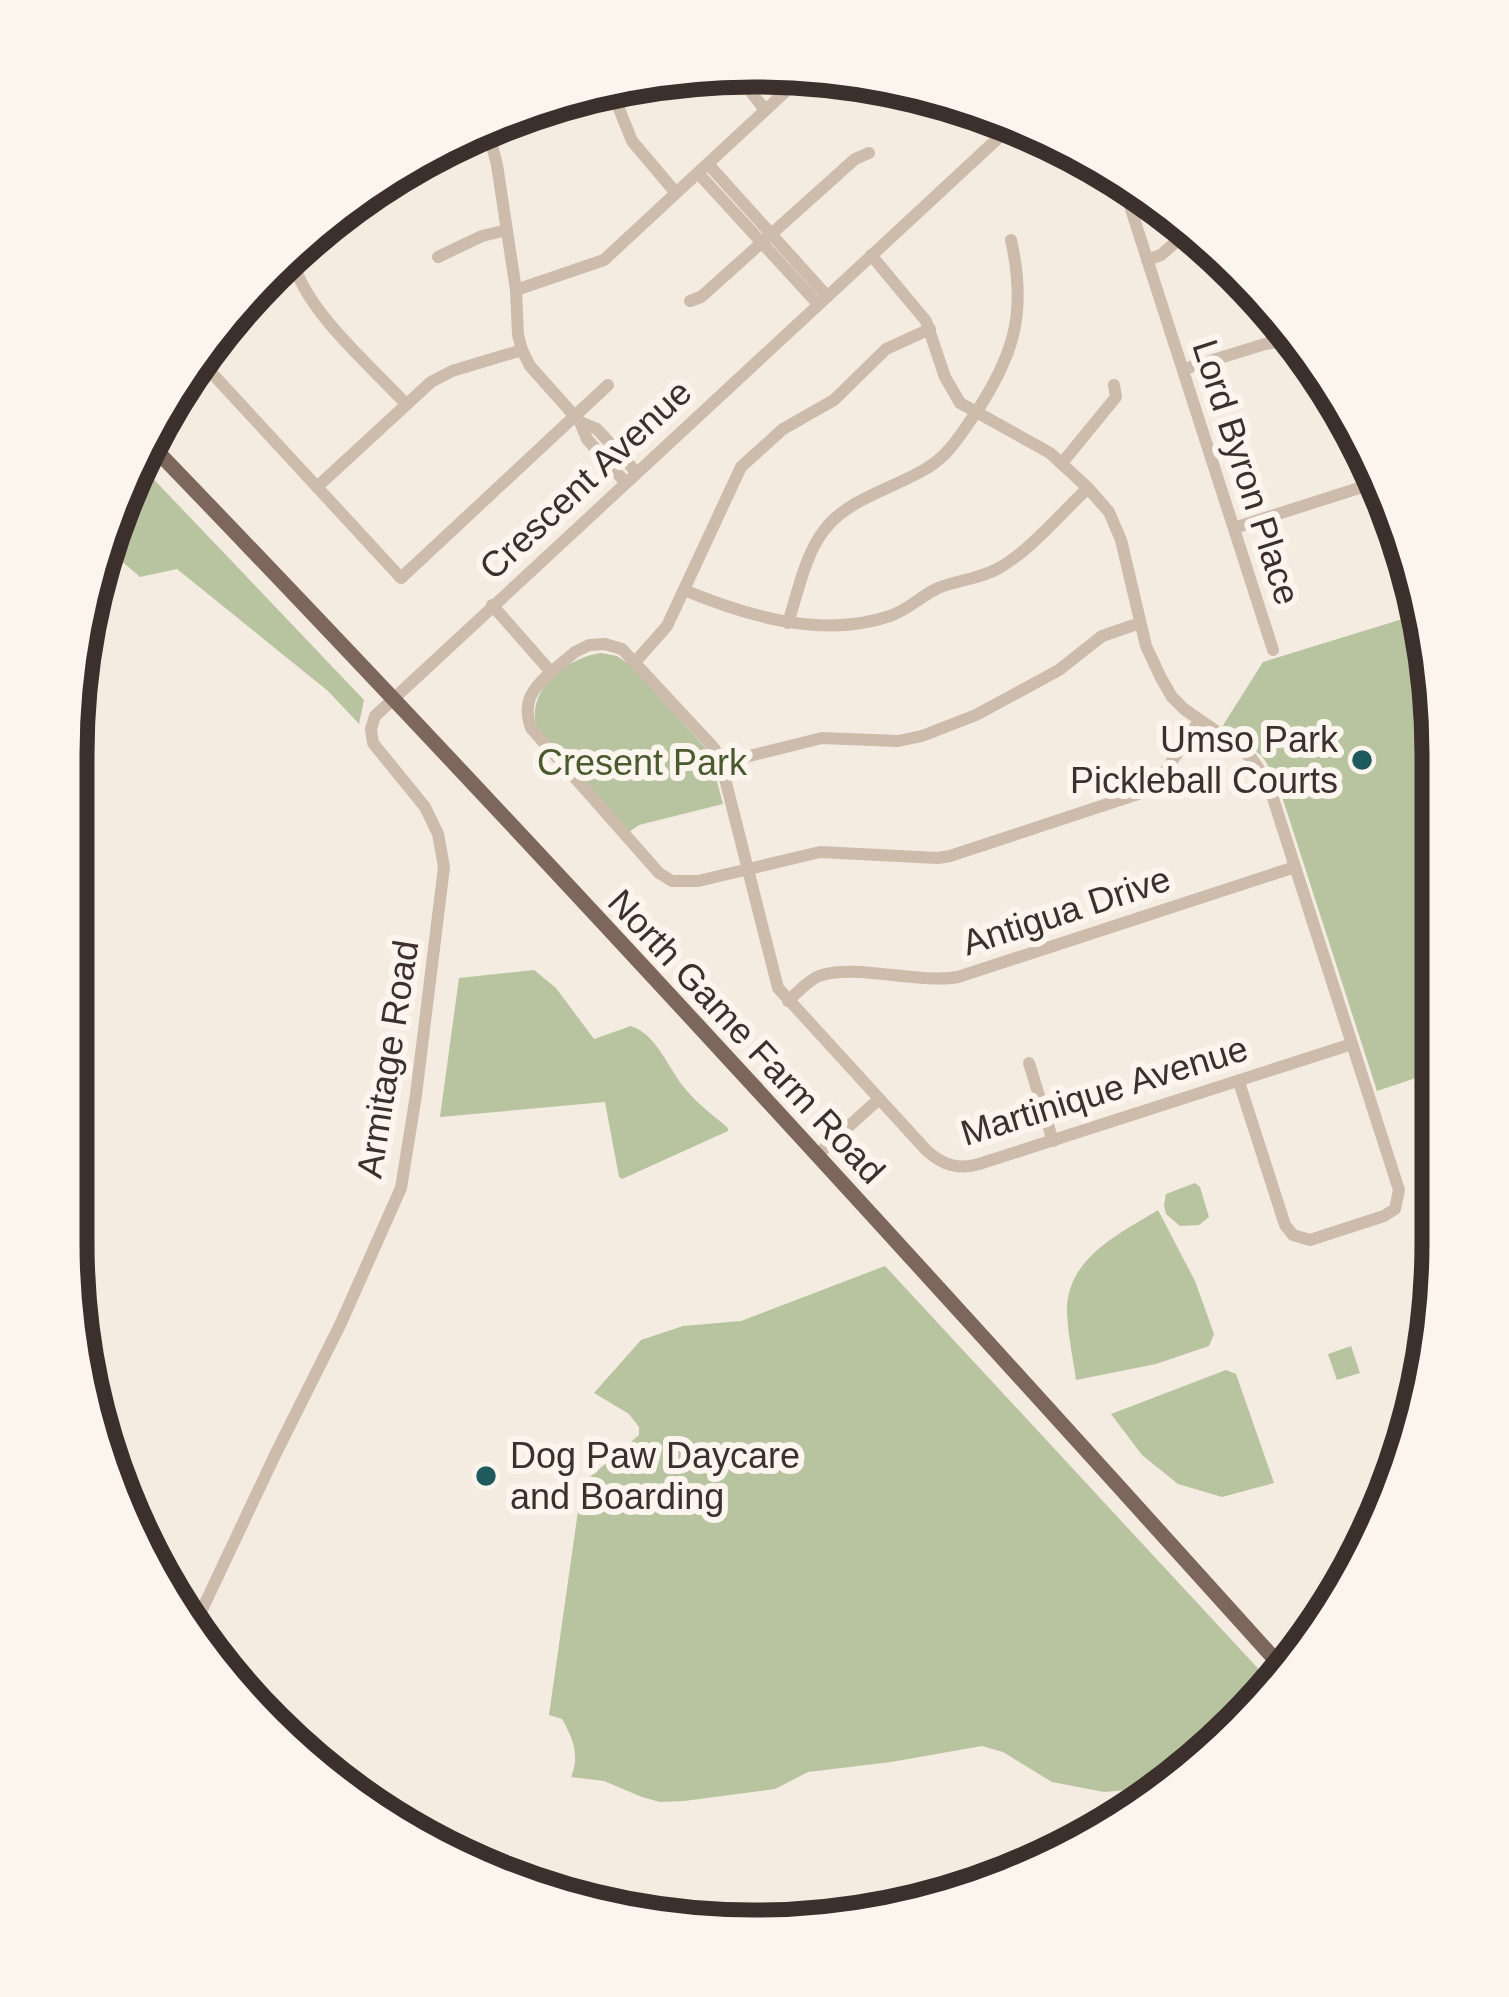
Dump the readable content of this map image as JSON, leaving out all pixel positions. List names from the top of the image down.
{
  "streets": {
    "main road": ["North Game Farm Road"],
    "street": [
      "Lord Byron Place",
      "Crescent Avenue",
      "Antigua Drive",
      "Armitage Road",
      "Martinique Avenue"
    ]
  },
  "crossings": [
    ["Crescent Avenue", "North Game Farm Road"],
    ["Crescent Avenue", "Armitage Road"],
    ["Antigua Drive", "Martinique Avenue"],
    ["North Game Farm Road", "Armitage Road"]
  ],
  "parks": ["Cresent Park"],
  "places": ["Umso Park Pickleball Courts", "Dog Paw Daycare and Boarding"]
}
